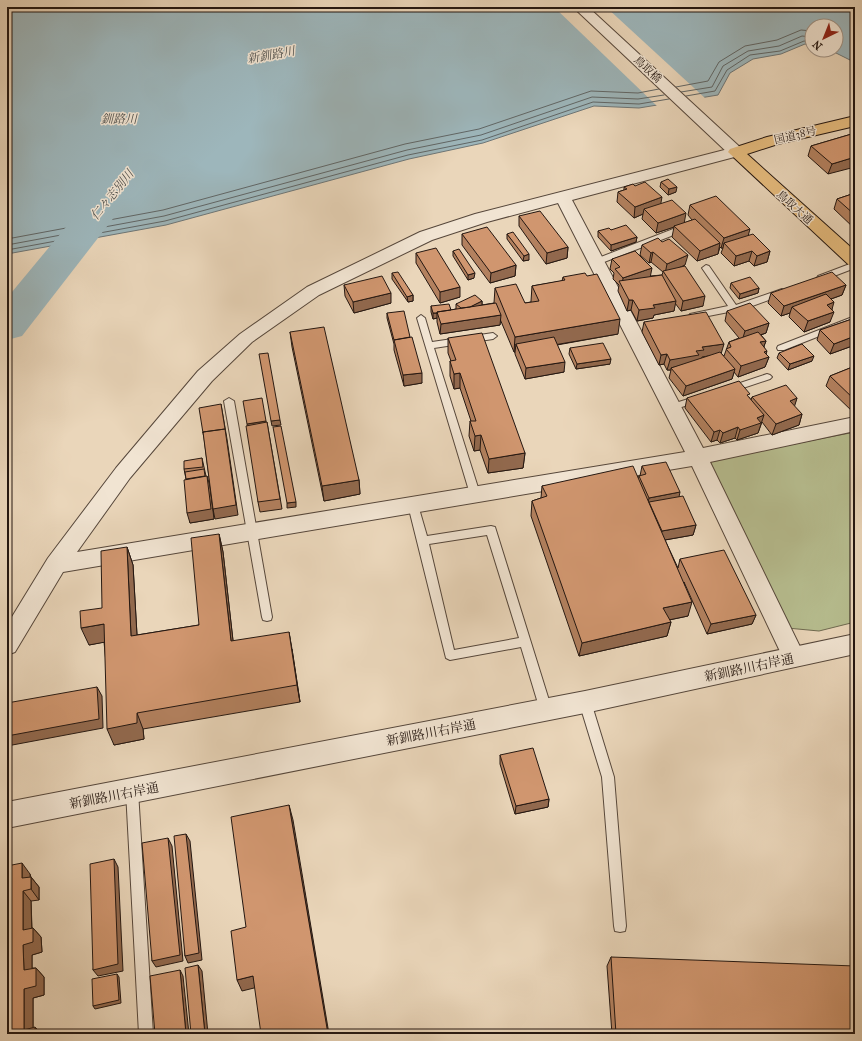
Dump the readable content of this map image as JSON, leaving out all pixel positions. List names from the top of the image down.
{
  "streets": {
    "highway": ["国道38号", "鳥取大通"],
    "street": ["鳥取橋", "新釧路川右岸通"]
  },
  "crossings": [
    ["鳥取橋", "国道38号"],
    ["鳥取橋", "鳥取大通"],
    ["国道38号", "鳥取大通"]
  ],
  "water": ["新釧路川", "釧路川", "仁々志別川"],
  "north": "bottom left"
}
